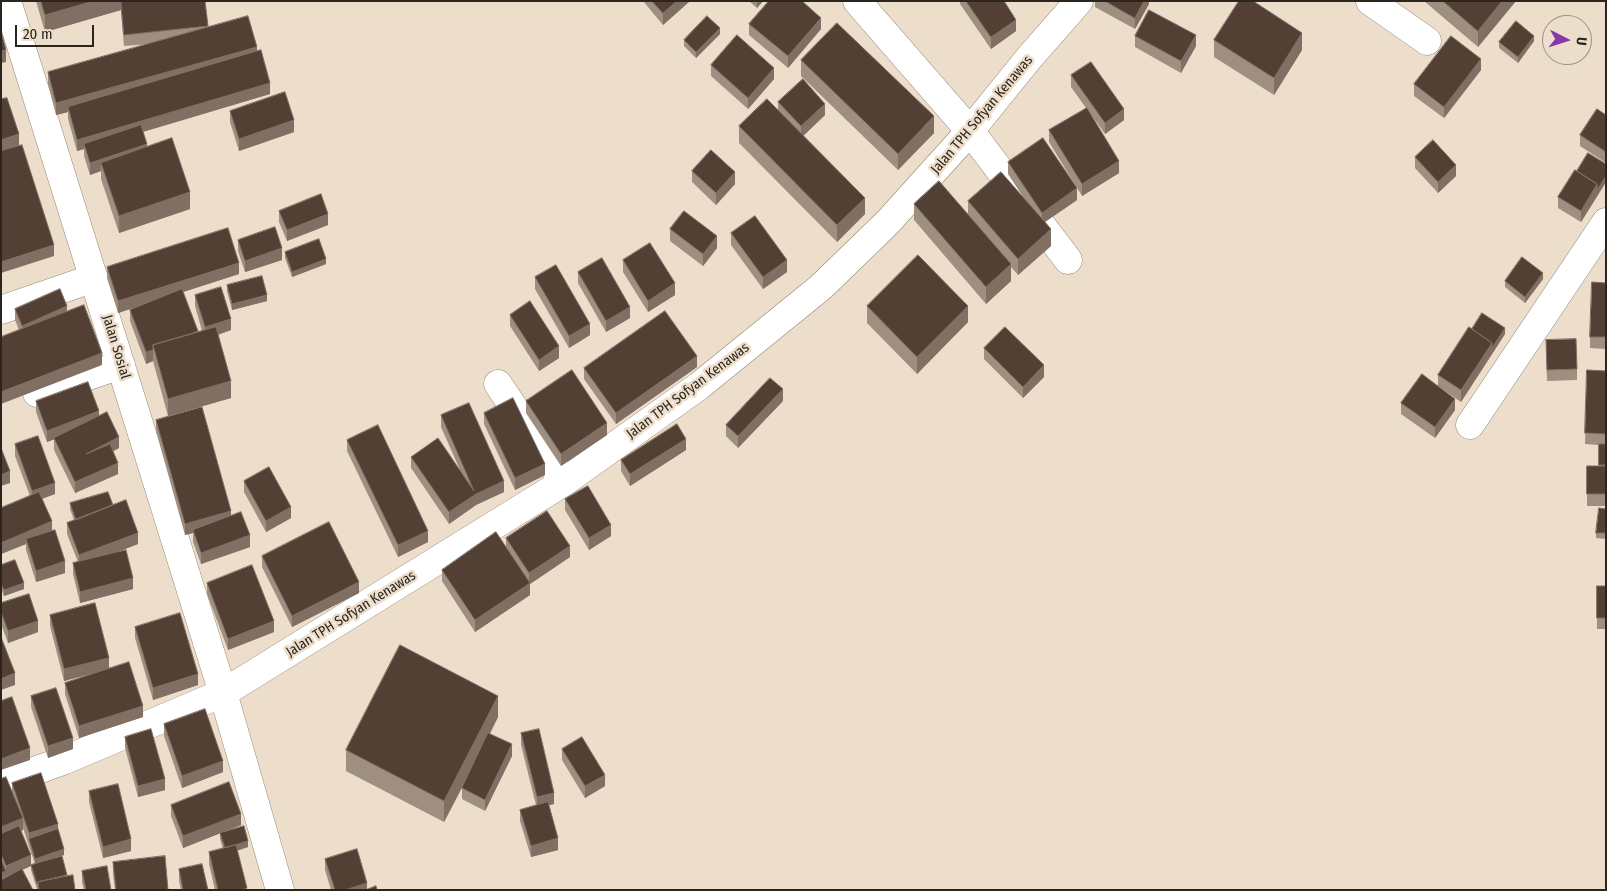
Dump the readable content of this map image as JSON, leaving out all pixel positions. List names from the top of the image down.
{
  "streets": {
    "street": ["Jalan TPH Sofyan Kenawas", "Jalan Sosial"]
  },
  "crossings": [
    ["Jalan TPH Sofyan Kenawas", "Jalan Sosial"]
  ],
  "scale_bar": "20 m",
  "north": "right"
}
